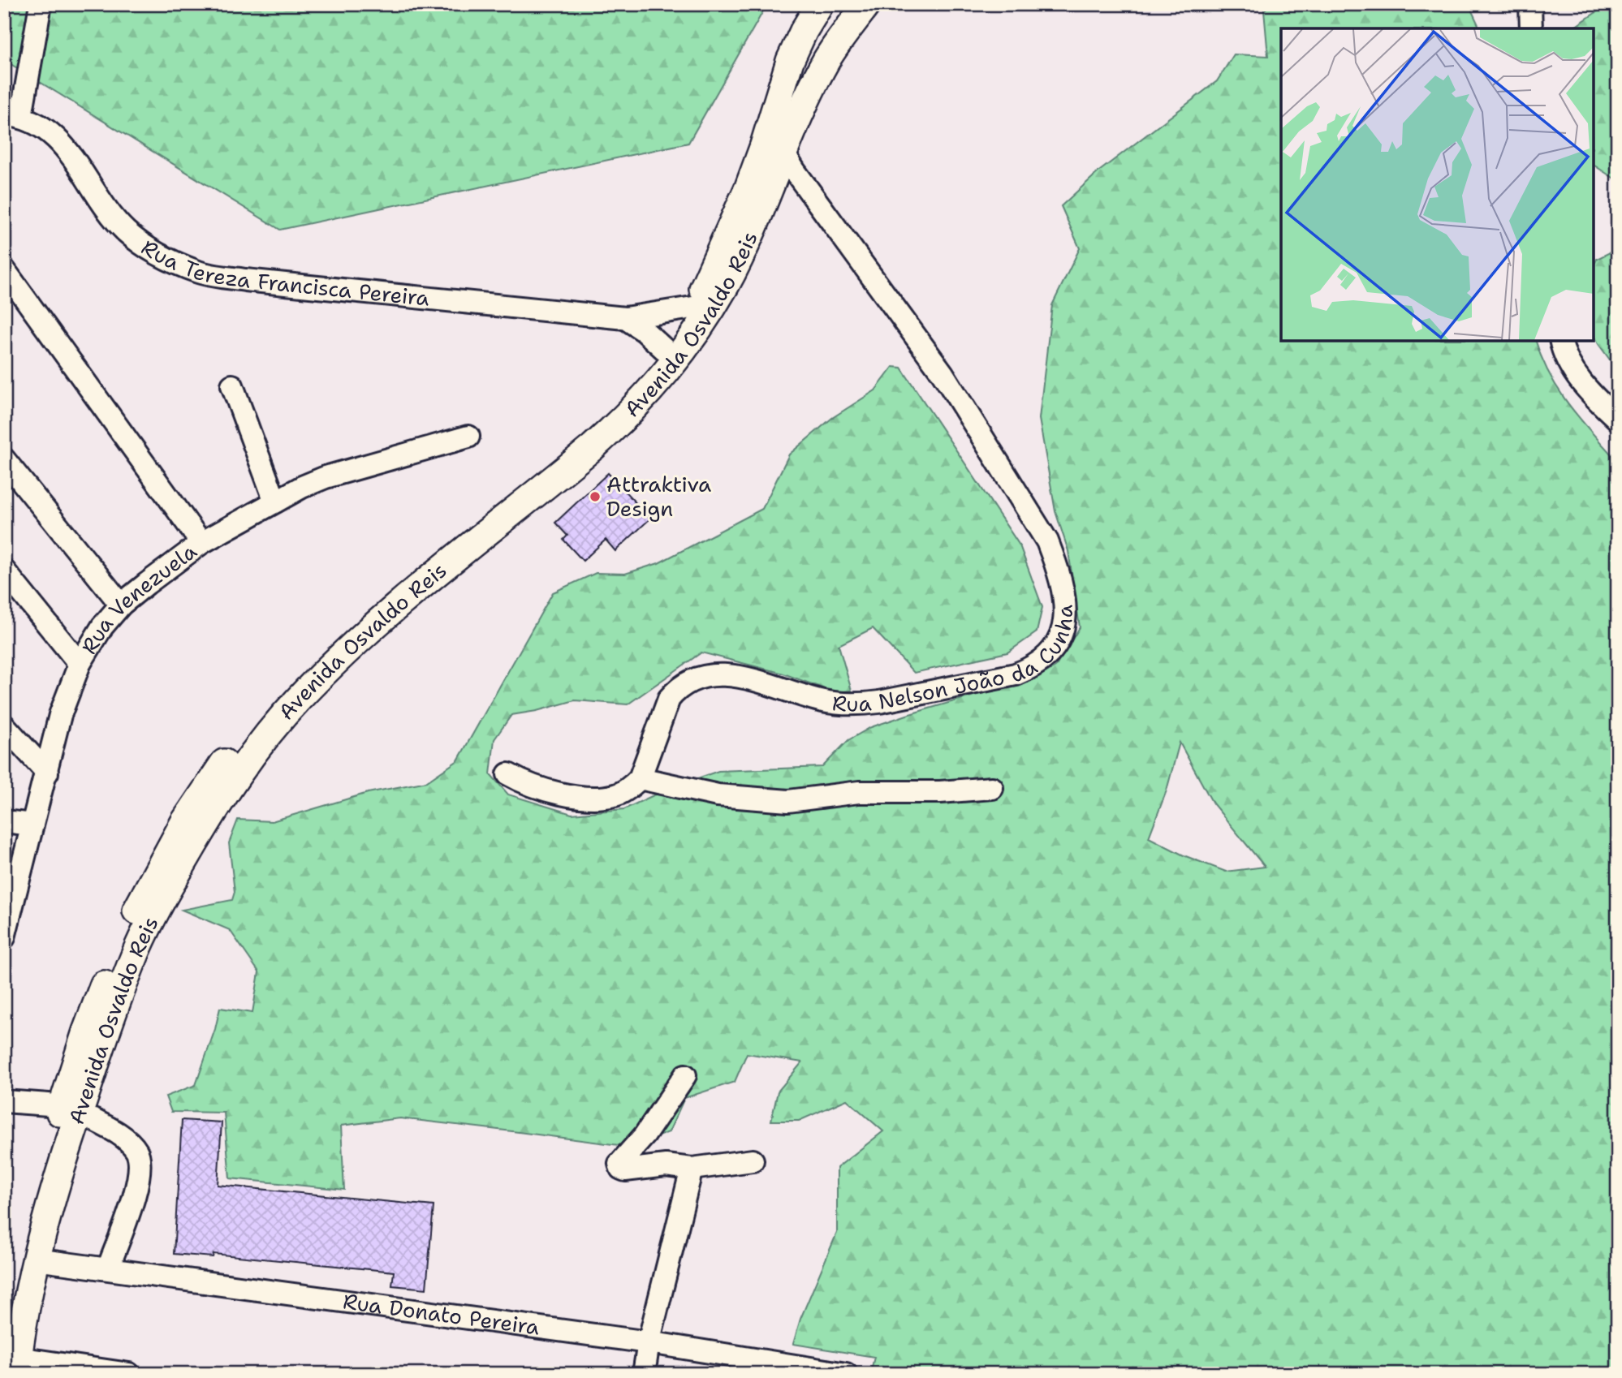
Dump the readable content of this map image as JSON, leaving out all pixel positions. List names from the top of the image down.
{
  "streets": {
    "main road": ["Avenida Osvaldo Reis"],
    "street": [
      "Rua Tereza Francisca Pereira",
      "Rua Venezuela",
      "Rua Nelson João da Cunha",
      "Rua Donato Pereira"
    ]
  },
  "crossings": [
    ["Rua Tereza Francisca Pereira", "Avenida Osvaldo Reis"],
    ["Avenida Osvaldo Reis", "Rua Nelson João da Cunha"],
    ["Avenida Osvaldo Reis", "Rua Donato Pereira"]
  ],
  "places": ["Attraktiva Design"]
}
